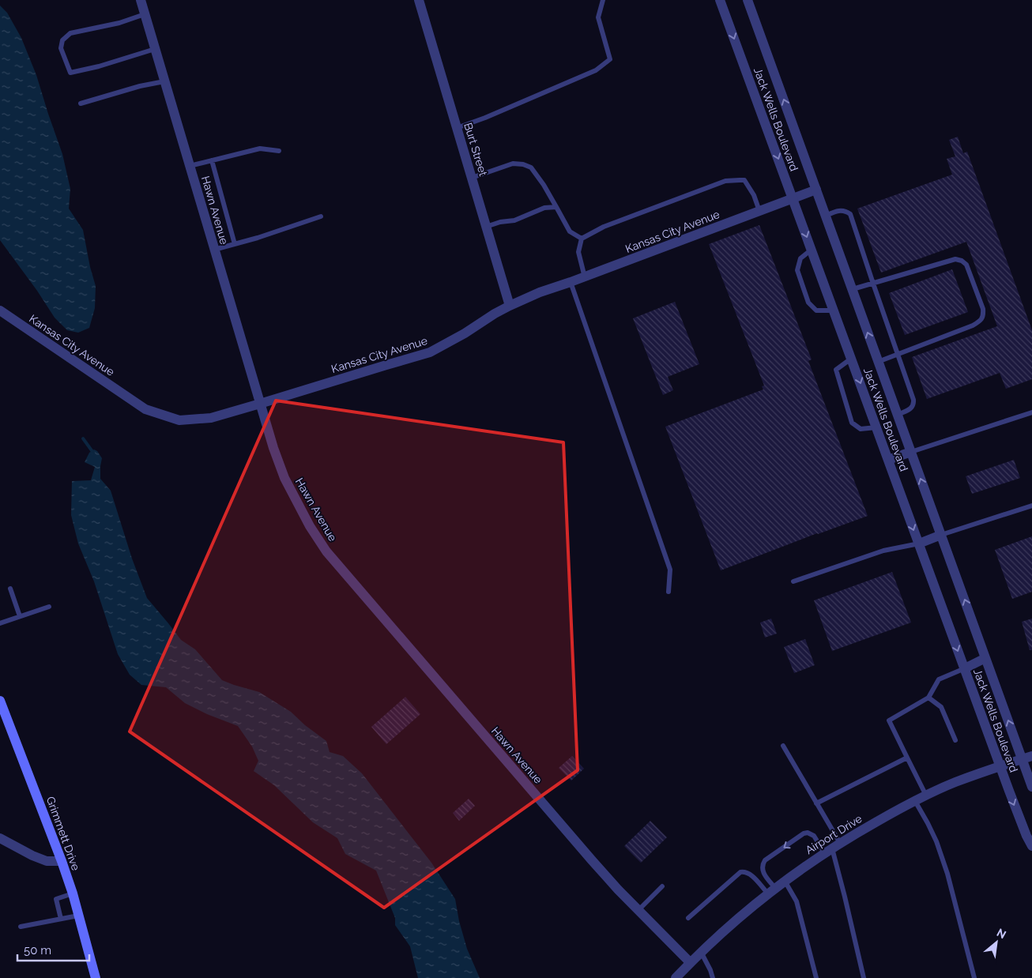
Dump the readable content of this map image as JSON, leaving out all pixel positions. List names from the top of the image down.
{
  "streets": {
    "main road": ["Grimmett Drive"],
    "street": [
      "Jack Wells Boulevard",
      "Burt Street",
      "Hawn Avenue",
      "Kansas City Avenue",
      "Airport Drive"
    ]
  },
  "crossings": [
    ["Jack Wells Boulevard", "Kansas City Avenue"],
    ["Jack Wells Boulevard", "Airport Drive"],
    ["Burt Street", "Kansas City Avenue"],
    ["Hawn Avenue", "Kansas City Avenue"],
    ["Hawn Avenue", "Airport Drive"]
  ],
  "scale_bar": "50 m",
  "north": "top right"
}
